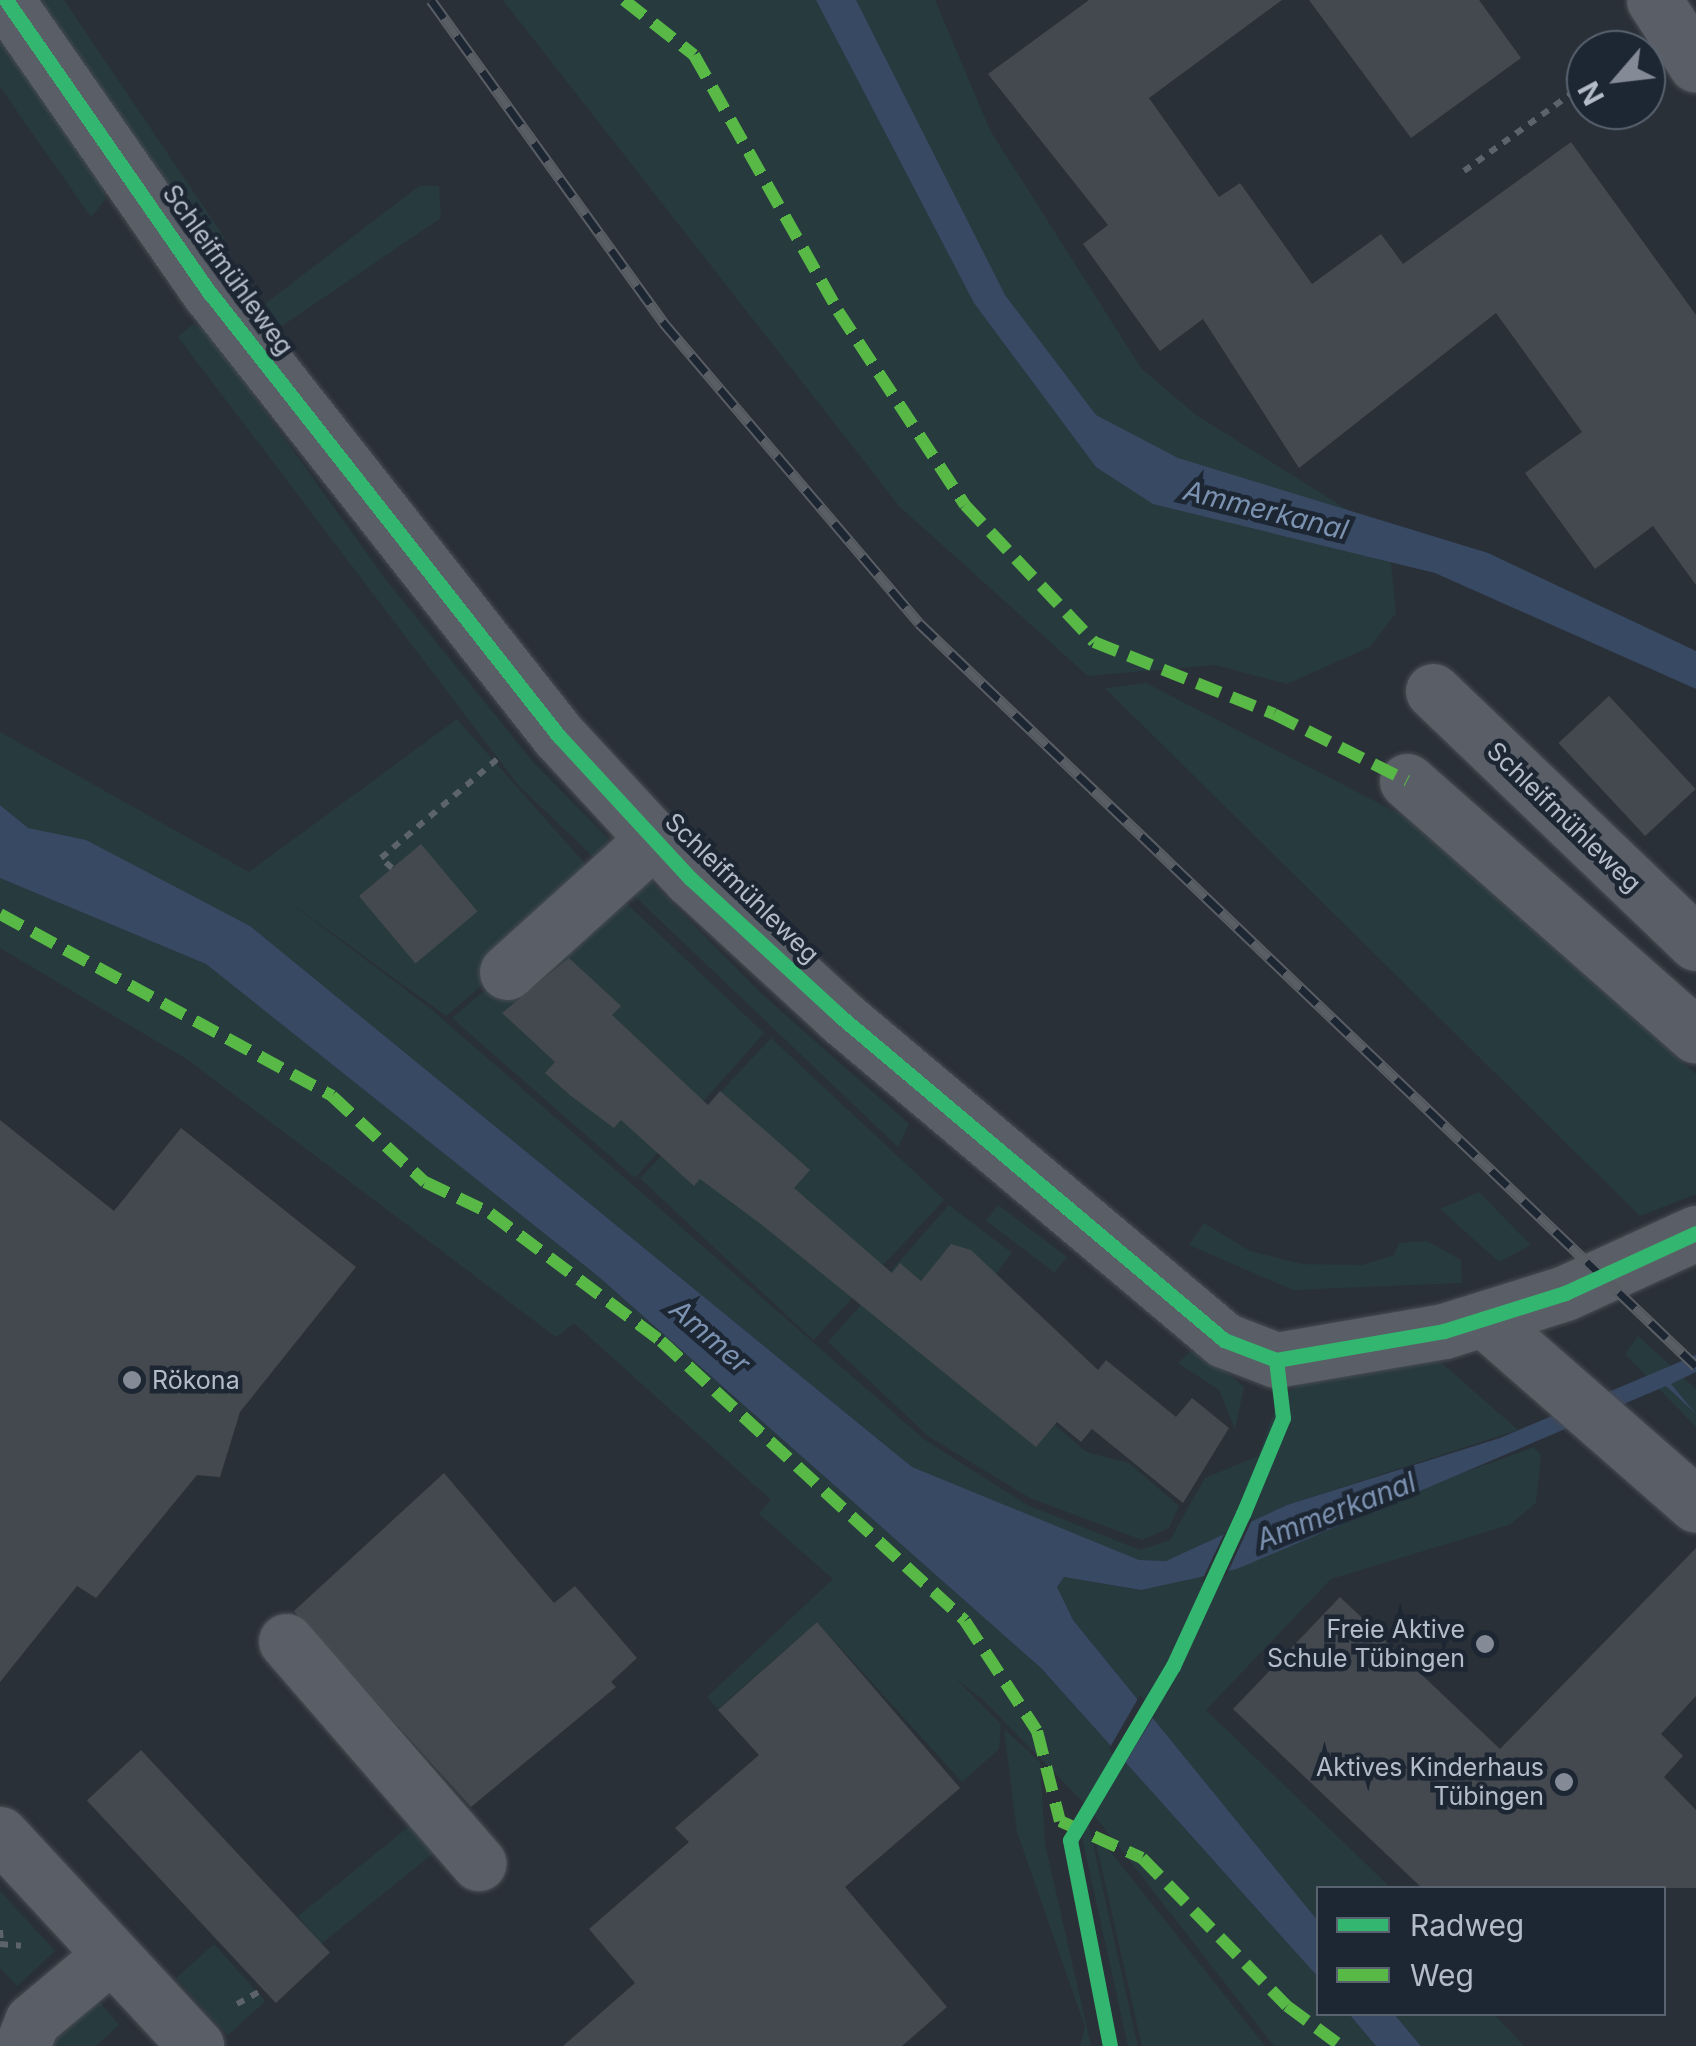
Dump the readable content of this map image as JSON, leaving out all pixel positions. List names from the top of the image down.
{
  "streets": {
    "street": ["Schleifmühleweg"]
  },
  "water": ["Ammerkanal", "Ammer"],
  "places": ["Rökona", "Freie Aktive Schule Tübingen", "Aktives Kinderhaus Tübingen"],
  "legend": ["Radweg", "Weg"],
  "north": "bottom left"
}
